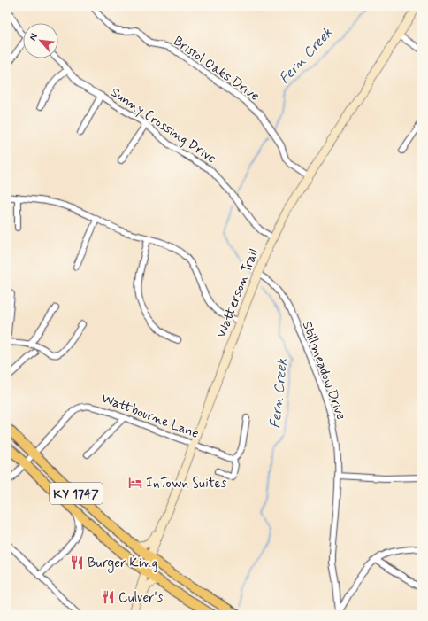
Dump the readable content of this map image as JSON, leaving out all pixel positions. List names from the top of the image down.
{
  "streets": {
    "main road": ["Watterson Trail", "KY 1747"],
    "street": [
      "Bristol Oaks Drive",
      "Sunny Crossing Drive",
      "Stillmeadow Drive",
      "Wattbourne Lane"
    ]
  },
  "crossings": [
    ["Bristol Oaks Drive", "Watterson Trail"],
    ["Sunny Crossing Drive", "Watterson Trail"],
    ["Watterson Trail", "Stillmeadow Drive"],
    ["Watterson Trail", "Wattbourne Lane"],
    ["Watterson Trail", "KY 1747"],
    ["Wattbourne Lane", "KY 1747"]
  ],
  "water": ["Fern Creek"],
  "places": {
    "hotel": ["InTown Suites"],
    "restaurant": ["Burger King", "Culver's"]
  },
  "north": "top left"
}
